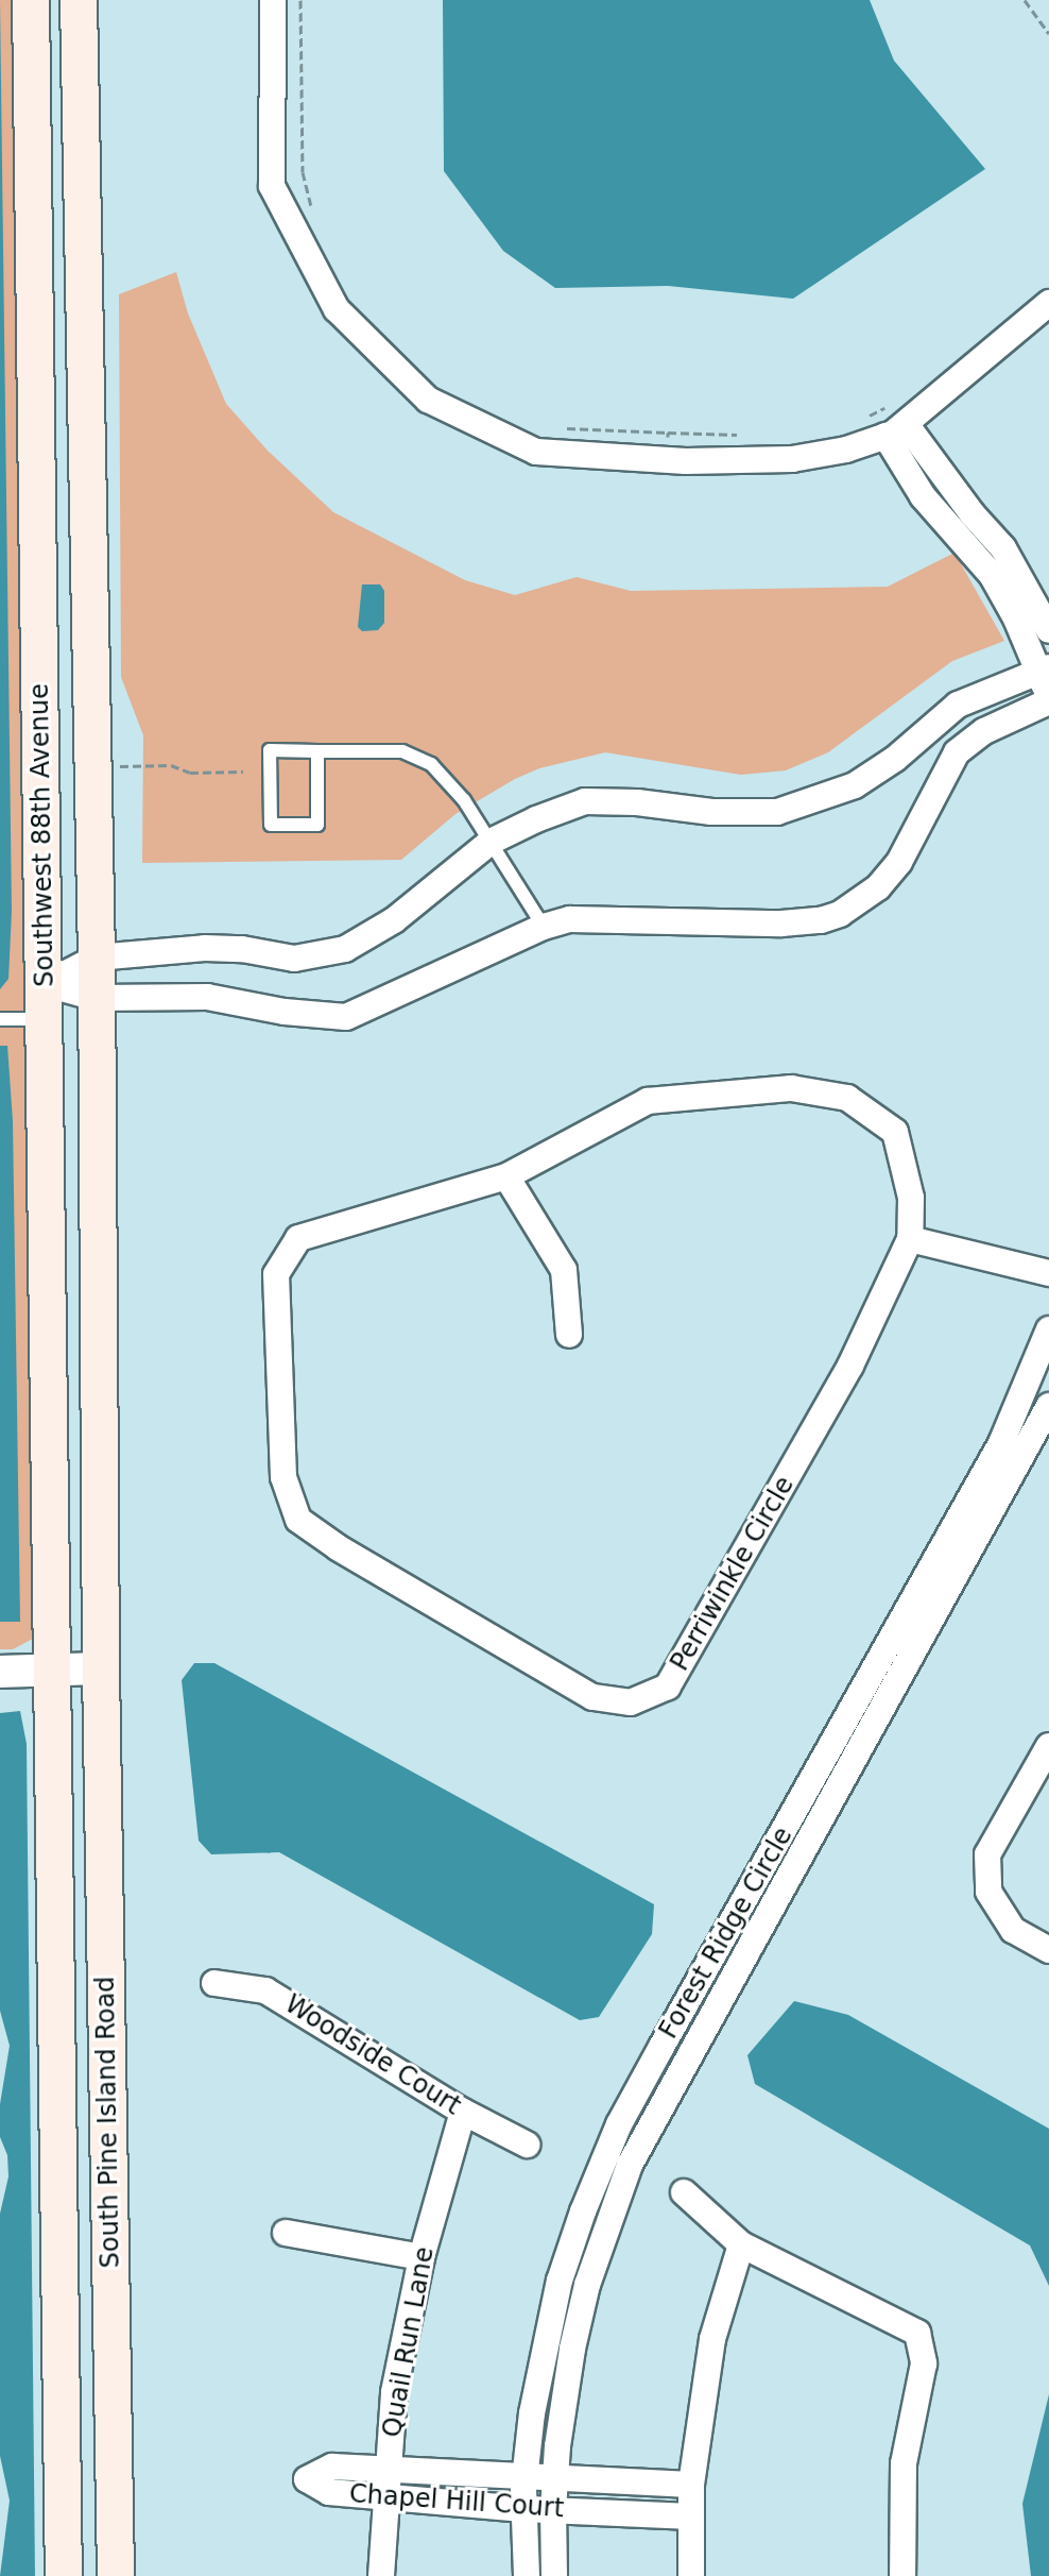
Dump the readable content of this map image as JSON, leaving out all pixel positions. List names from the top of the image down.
{
  "streets": {
    "main road": ["Southwest 88th Avenue", "South Pine Island Road"],
    "street": [
      "Perriwinkle Circle",
      "Forest Ridge Circle",
      "Woodside Court",
      "Quail Run Lane",
      "Chapel Hill Court"
    ]
  },
  "crossings": [
    ["Southwest 88th Avenue", "South Pine Island Road"],
    ["Forest Ridge Circle", "Chapel Hill Court"],
    ["Woodside Court", "Quail Run Lane"],
    ["Quail Run Lane", "Chapel Hill Court"]
  ]
}
